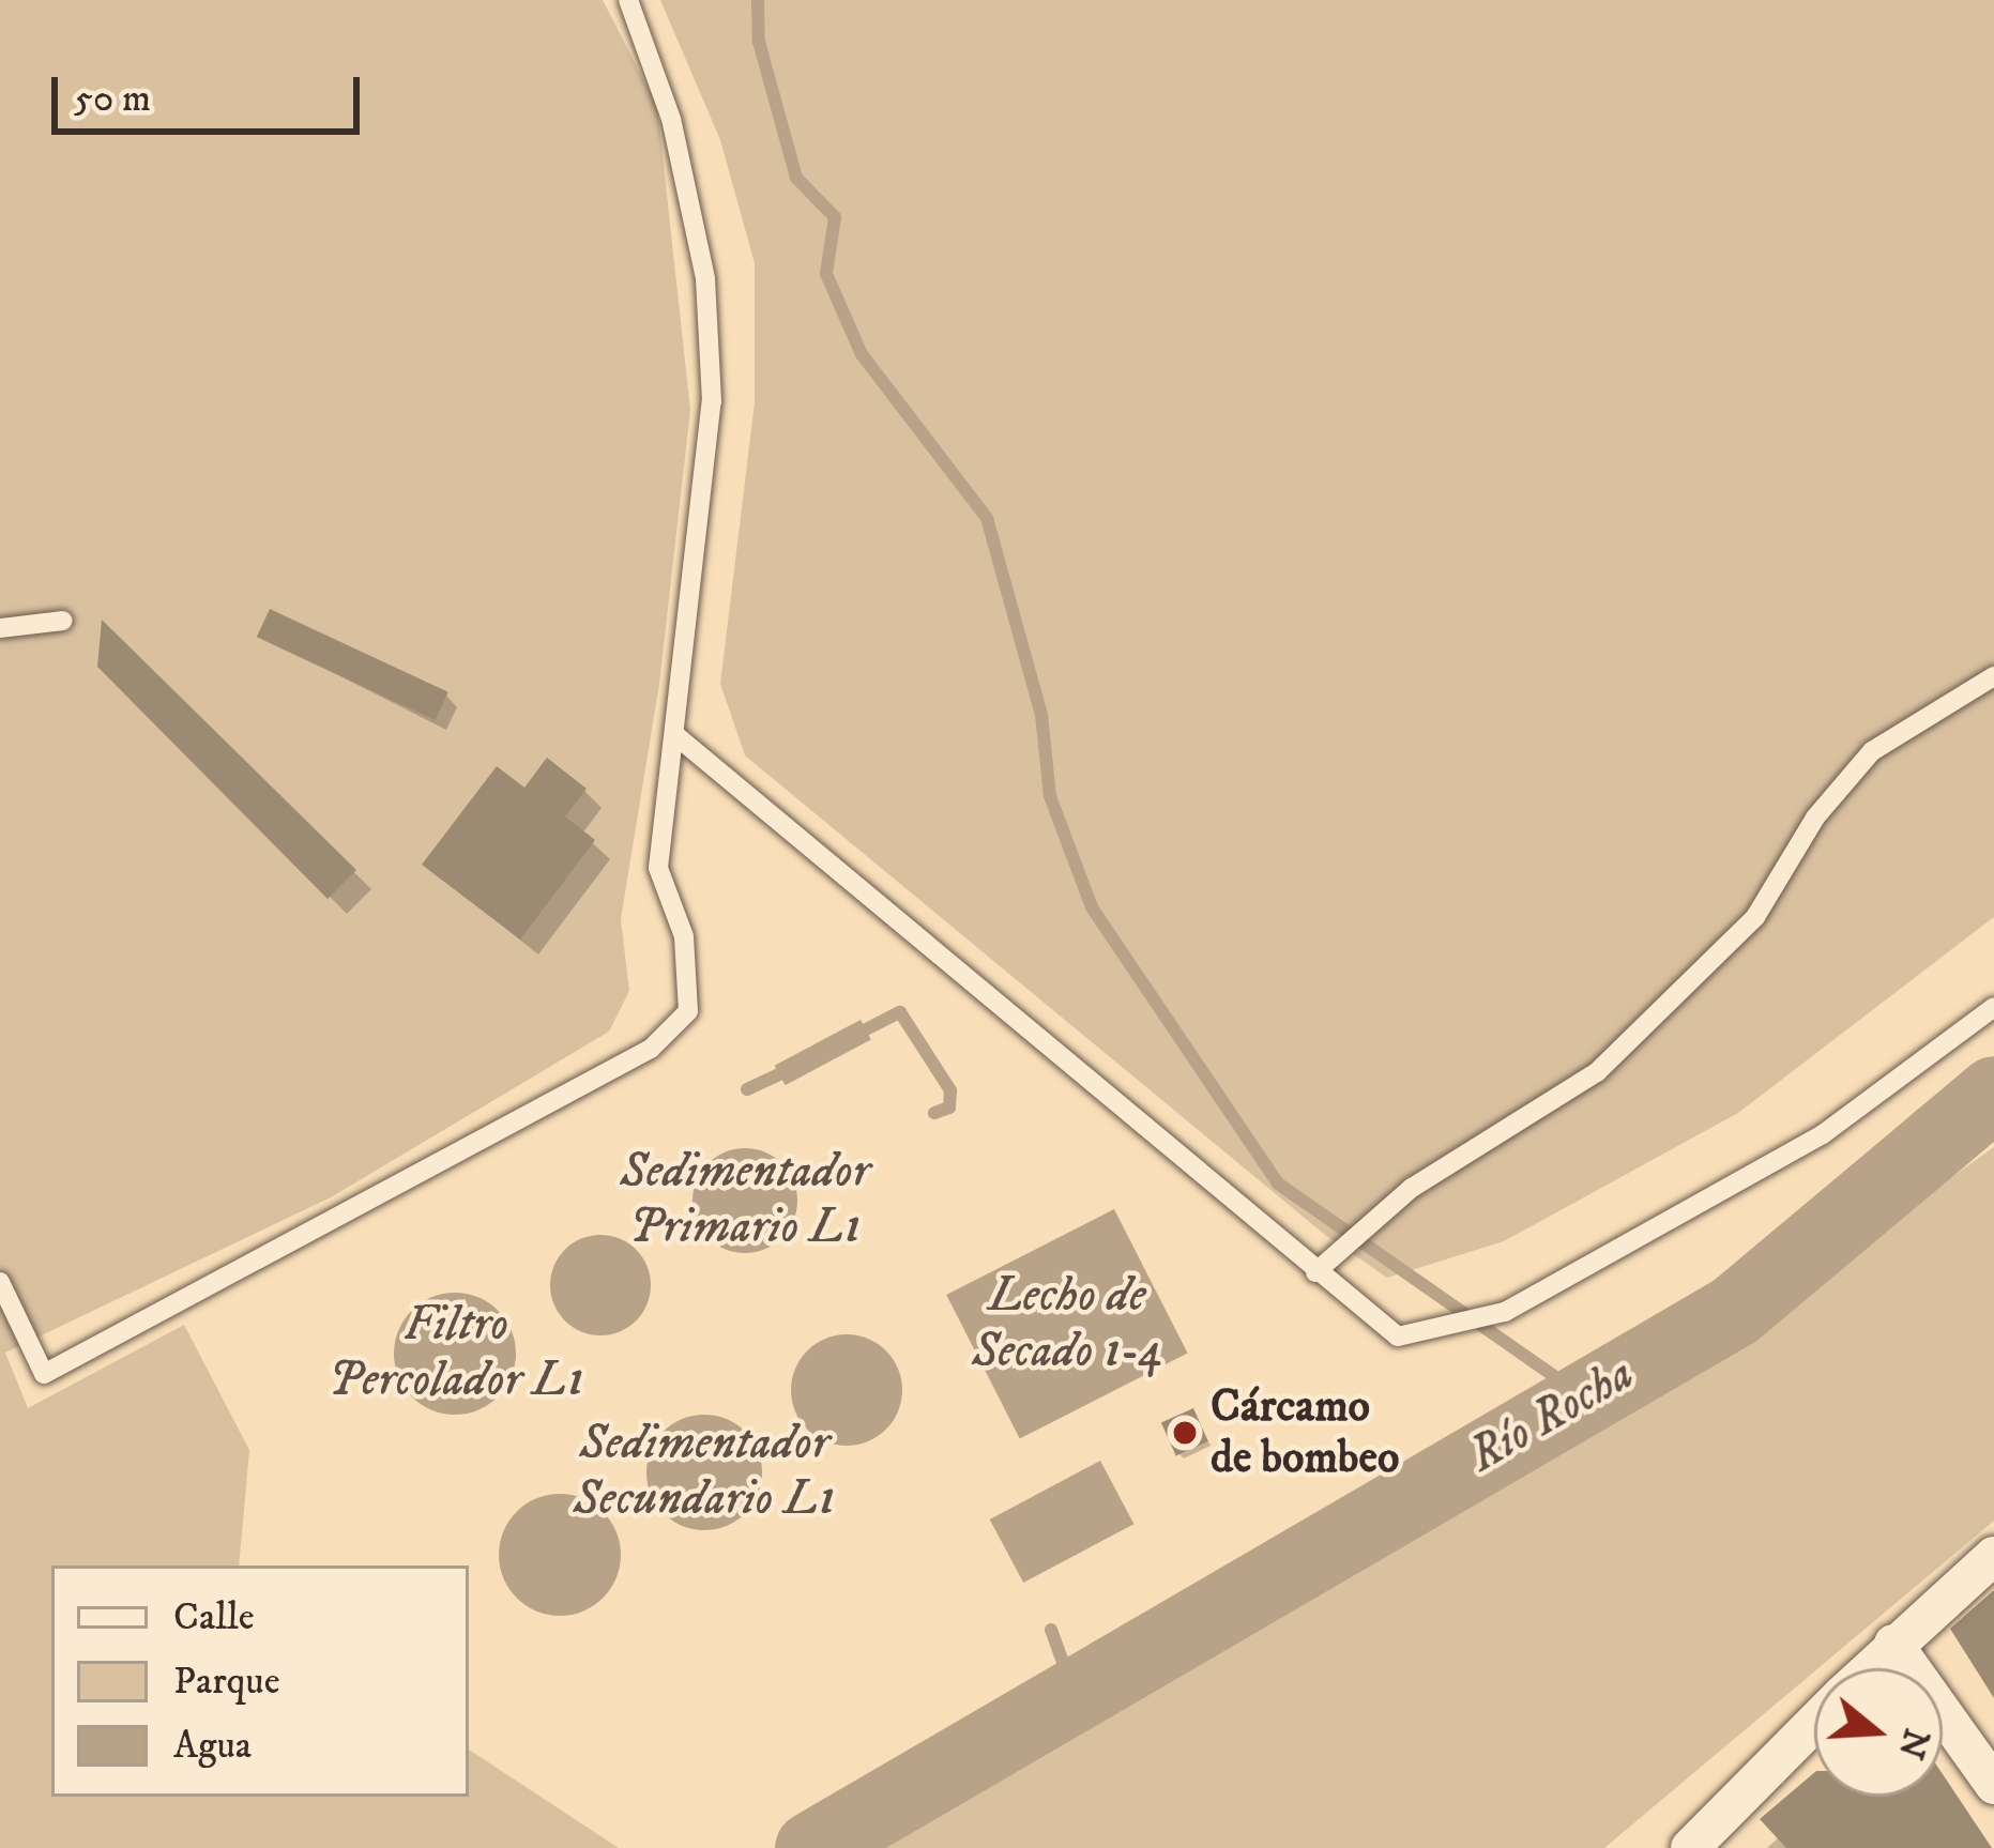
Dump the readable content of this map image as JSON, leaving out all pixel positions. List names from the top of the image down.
{
  "water": [
    "Sedimentador Primario L1",
    "Lecho de Secado 1-4",
    "Filtro Percolador L1",
    "Río Rocha",
    "Sedimentador Secundario L1"
  ],
  "places": ["Cárcamo de bombeo"],
  "legend": ["Calle", "Parque", "Agua"],
  "scale_bar": "50 m",
  "north": "right"
}
